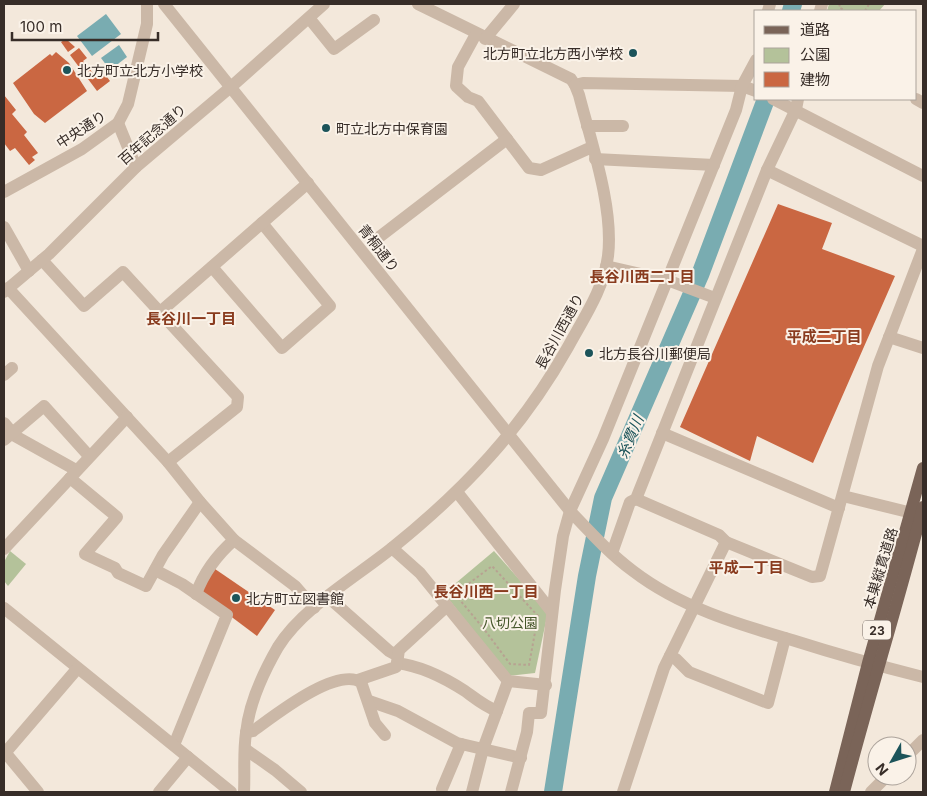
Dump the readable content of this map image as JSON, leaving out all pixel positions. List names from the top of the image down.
{
  "streets": {
    "main road": ["本巣縦貫道路", "23"],
    "street": [
      "中央通り",
      "百年記念通り",
      "青桐通り",
      "長谷川西通り"
    ]
  },
  "crossings": [
    ["百年記念通り", "青桐通り"],
    ["青桐通り", "長谷川西通り"],
    ["青桐通り", "本巣縦貫道路"]
  ],
  "districts": [
    "長谷川西二丁目",
    "長谷川一丁目",
    "平成二丁目",
    "平成一丁目",
    "長谷川西一丁目"
  ],
  "water": ["糸貫川"],
  "parks": ["八切公園"],
  "places": [
    "北方町立北方西小学校",
    "北方町立北方小学校",
    "町立北方中保育園",
    "北方長谷川郵便局",
    "北方町立図書館"
  ],
  "legend": ["道路", "公園", "建物"],
  "scale_bar": "100 m",
  "north": "bottom left"
}
